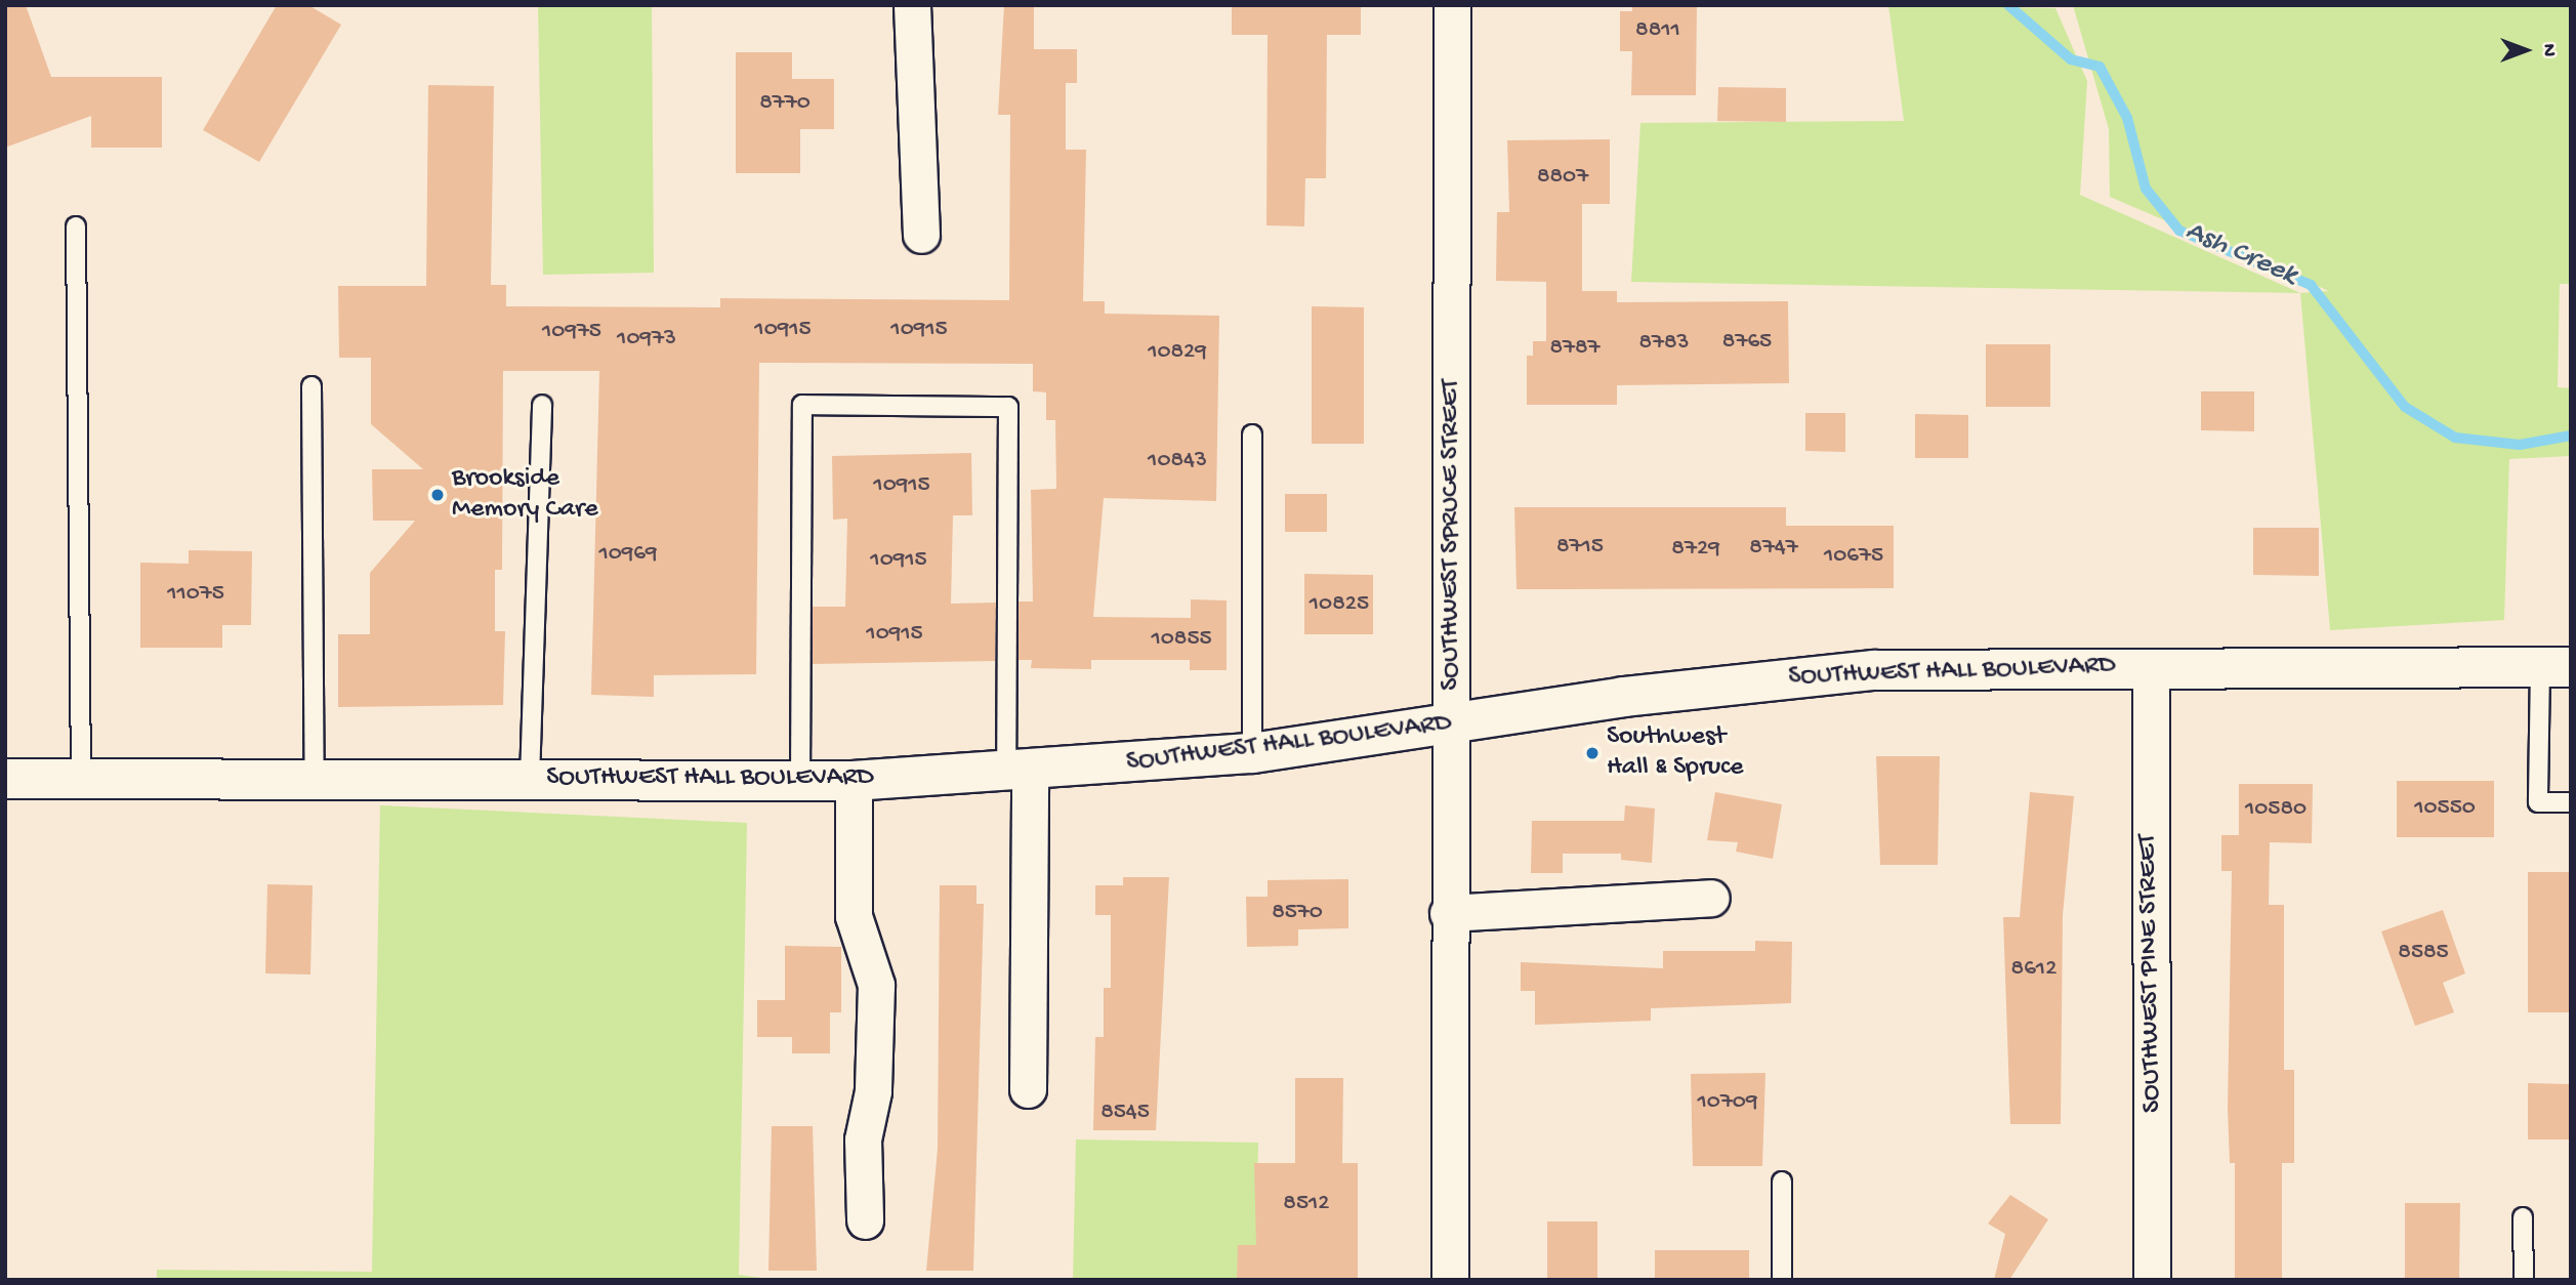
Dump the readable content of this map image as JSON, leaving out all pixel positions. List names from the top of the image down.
{
  "streets": {
    "main road": ["SOUTHWEST HALL BOULEVARD"],
    "street": ["SOUTHWEST SPRUCE STREET", "SOUTHWEST PINE STREET"]
  },
  "crossings": [
    ["SOUTHWEST SPRUCE STREET", "SOUTHWEST HALL BOULEVARD"],
    ["SOUTHWEST HALL BOULEVARD", "SOUTHWEST PINE STREET"]
  ],
  "water": ["Ash Creek"],
  "places": ["Brookside Memory Care", "Southwest Hall & Spruce"],
  "house_numbers": [
    "8811",
    "8770",
    "8807",
    "10915",
    "10915",
    "10975",
    "10973",
    "8765",
    "8783",
    "8787",
    "10829",
    "10843",
    "10915",
    "8715",
    "8747",
    "8729",
    "10969",
    "10675",
    "10915",
    "11075",
    "10825",
    "10915",
    "10855",
    "10550",
    "10580",
    "8570",
    "8585",
    "8612",
    "10709",
    "8545",
    "8512"
  ],
  "north": "right"
}
